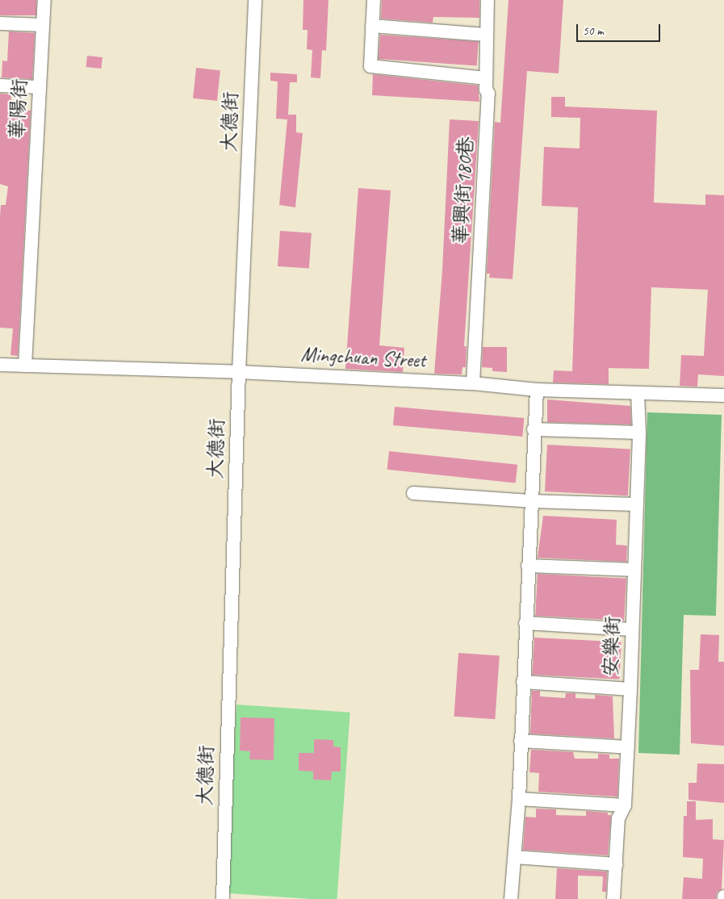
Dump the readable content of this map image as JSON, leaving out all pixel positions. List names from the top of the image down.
{
  "streets": {
    "street": [
      "華陽街",
      "大德街",
      "華興街180巷",
      "Mingchuan Street",
      "安樂街"
    ]
  },
  "crossings": [
    ["華陽街", "Mingchuan Street"],
    ["大德街", "Mingchuan Street"],
    ["華興街180巷", "Mingchuan Street"],
    ["Mingchuan Street", "安樂街"]
  ],
  "scale_bar": "50 m"
}
